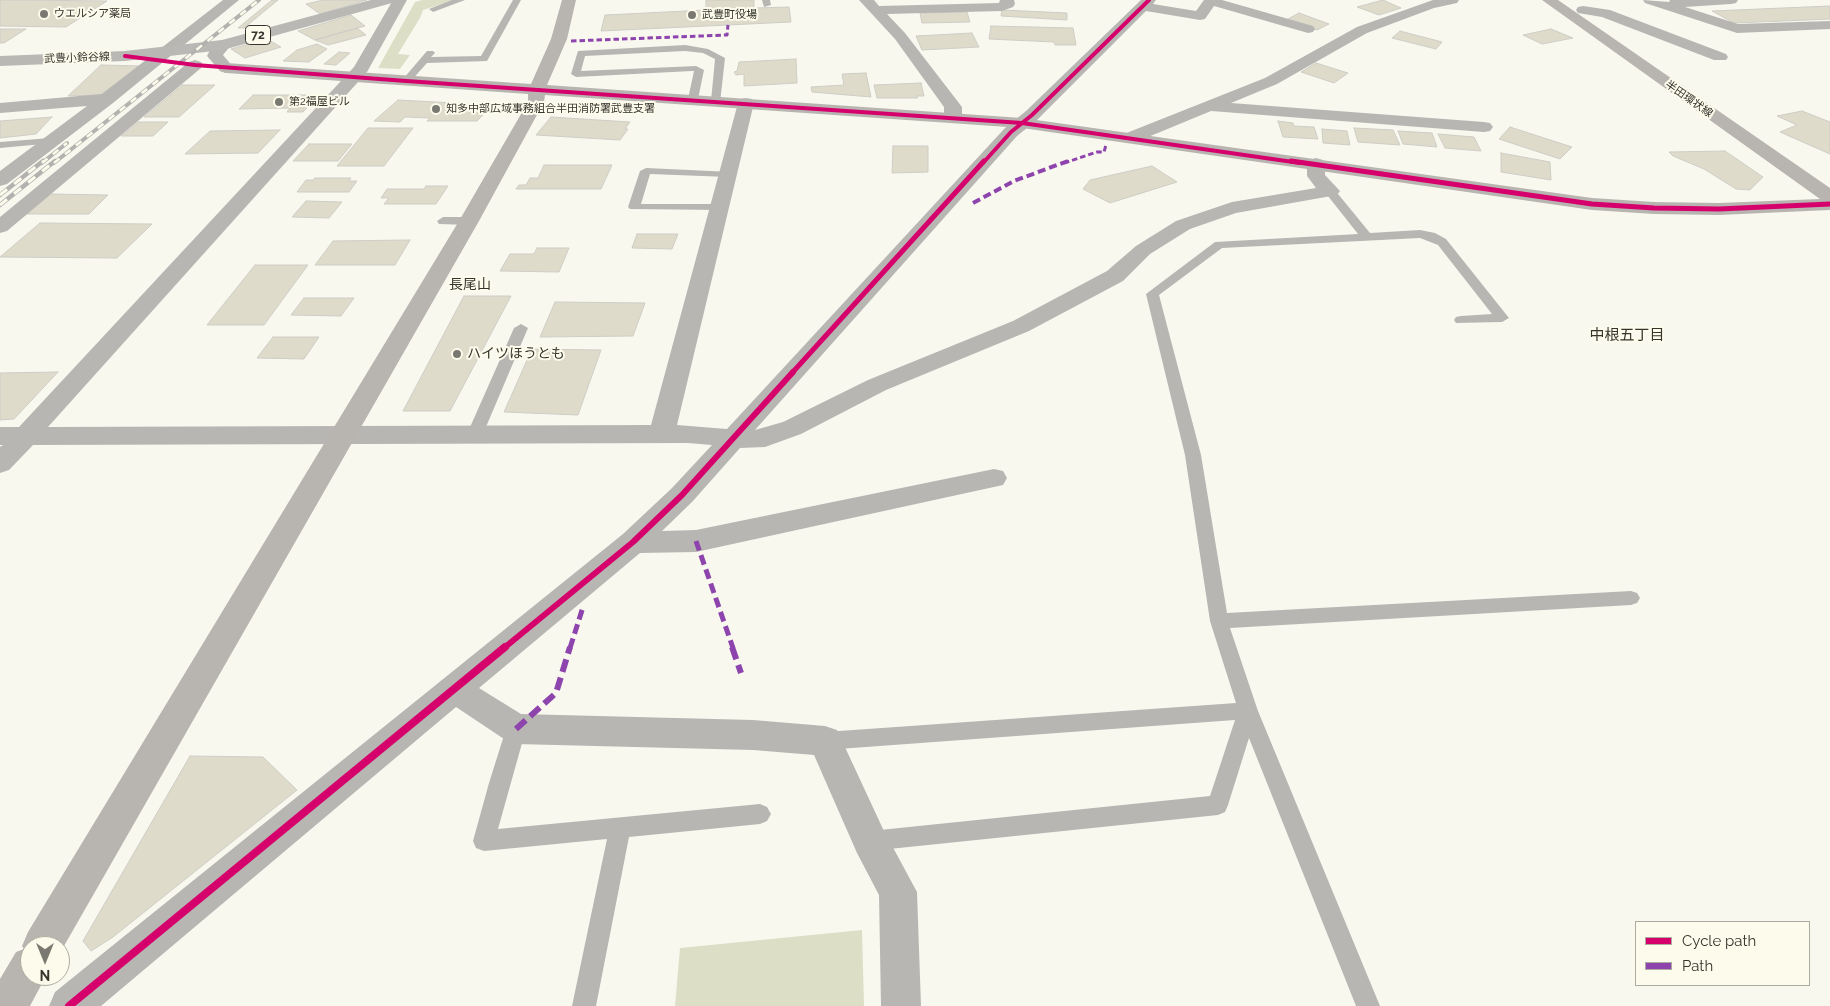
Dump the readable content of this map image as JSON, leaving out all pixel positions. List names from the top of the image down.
{
  "streets": {
    "main road": ["72", "武豊小鈴谷線"],
    "street": ["半田環状線"]
  },
  "districts": ["長尾山", "中根五丁目"],
  "places": [
    "ウエルシア薬局",
    "武豊町役場",
    "第2福屋ビル",
    "知多中部広域事務組合半田消防署武豊支署",
    "ハイツほうとも"
  ],
  "legend": ["Cycle path", "Path"],
  "north": "bottom"
}
